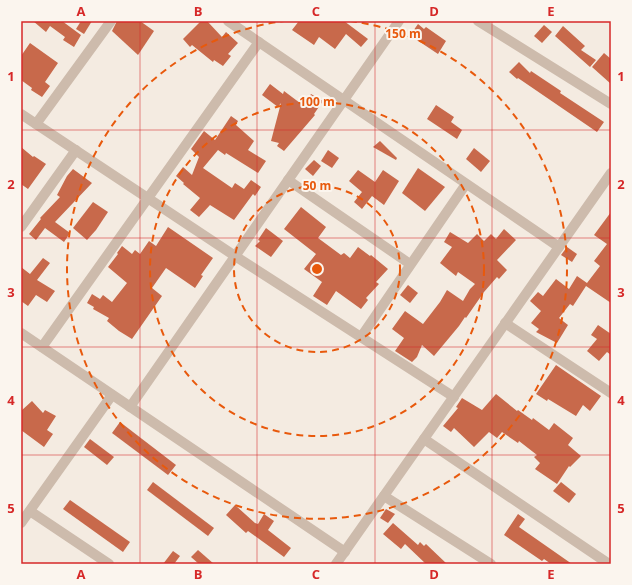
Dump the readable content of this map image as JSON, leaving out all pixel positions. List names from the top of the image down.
{
  "grid": {
    "columns": [
      "A",
      "B",
      "C",
      "D",
      "E"
    ],
    "rows": [
      "1",
      "2",
      "3",
      "4",
      "5"
    ]
  },
  "rings": ["150 m", "100 m", "50 m"]
}
